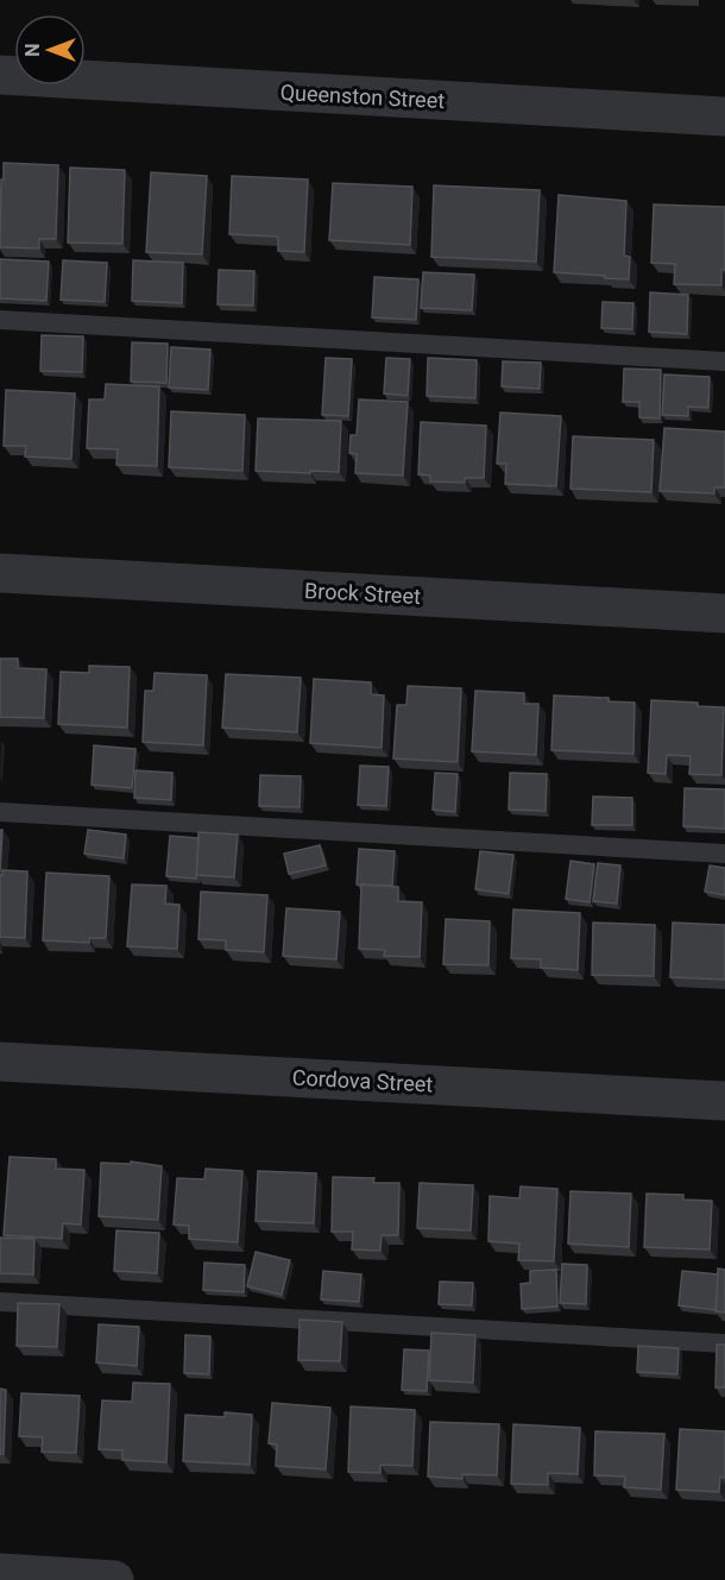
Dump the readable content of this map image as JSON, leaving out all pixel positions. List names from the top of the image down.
{
  "streets": {
    "street": ["Queenston Street", "Brock Street", "Cordova Street"]
  },
  "north": "left"
}
